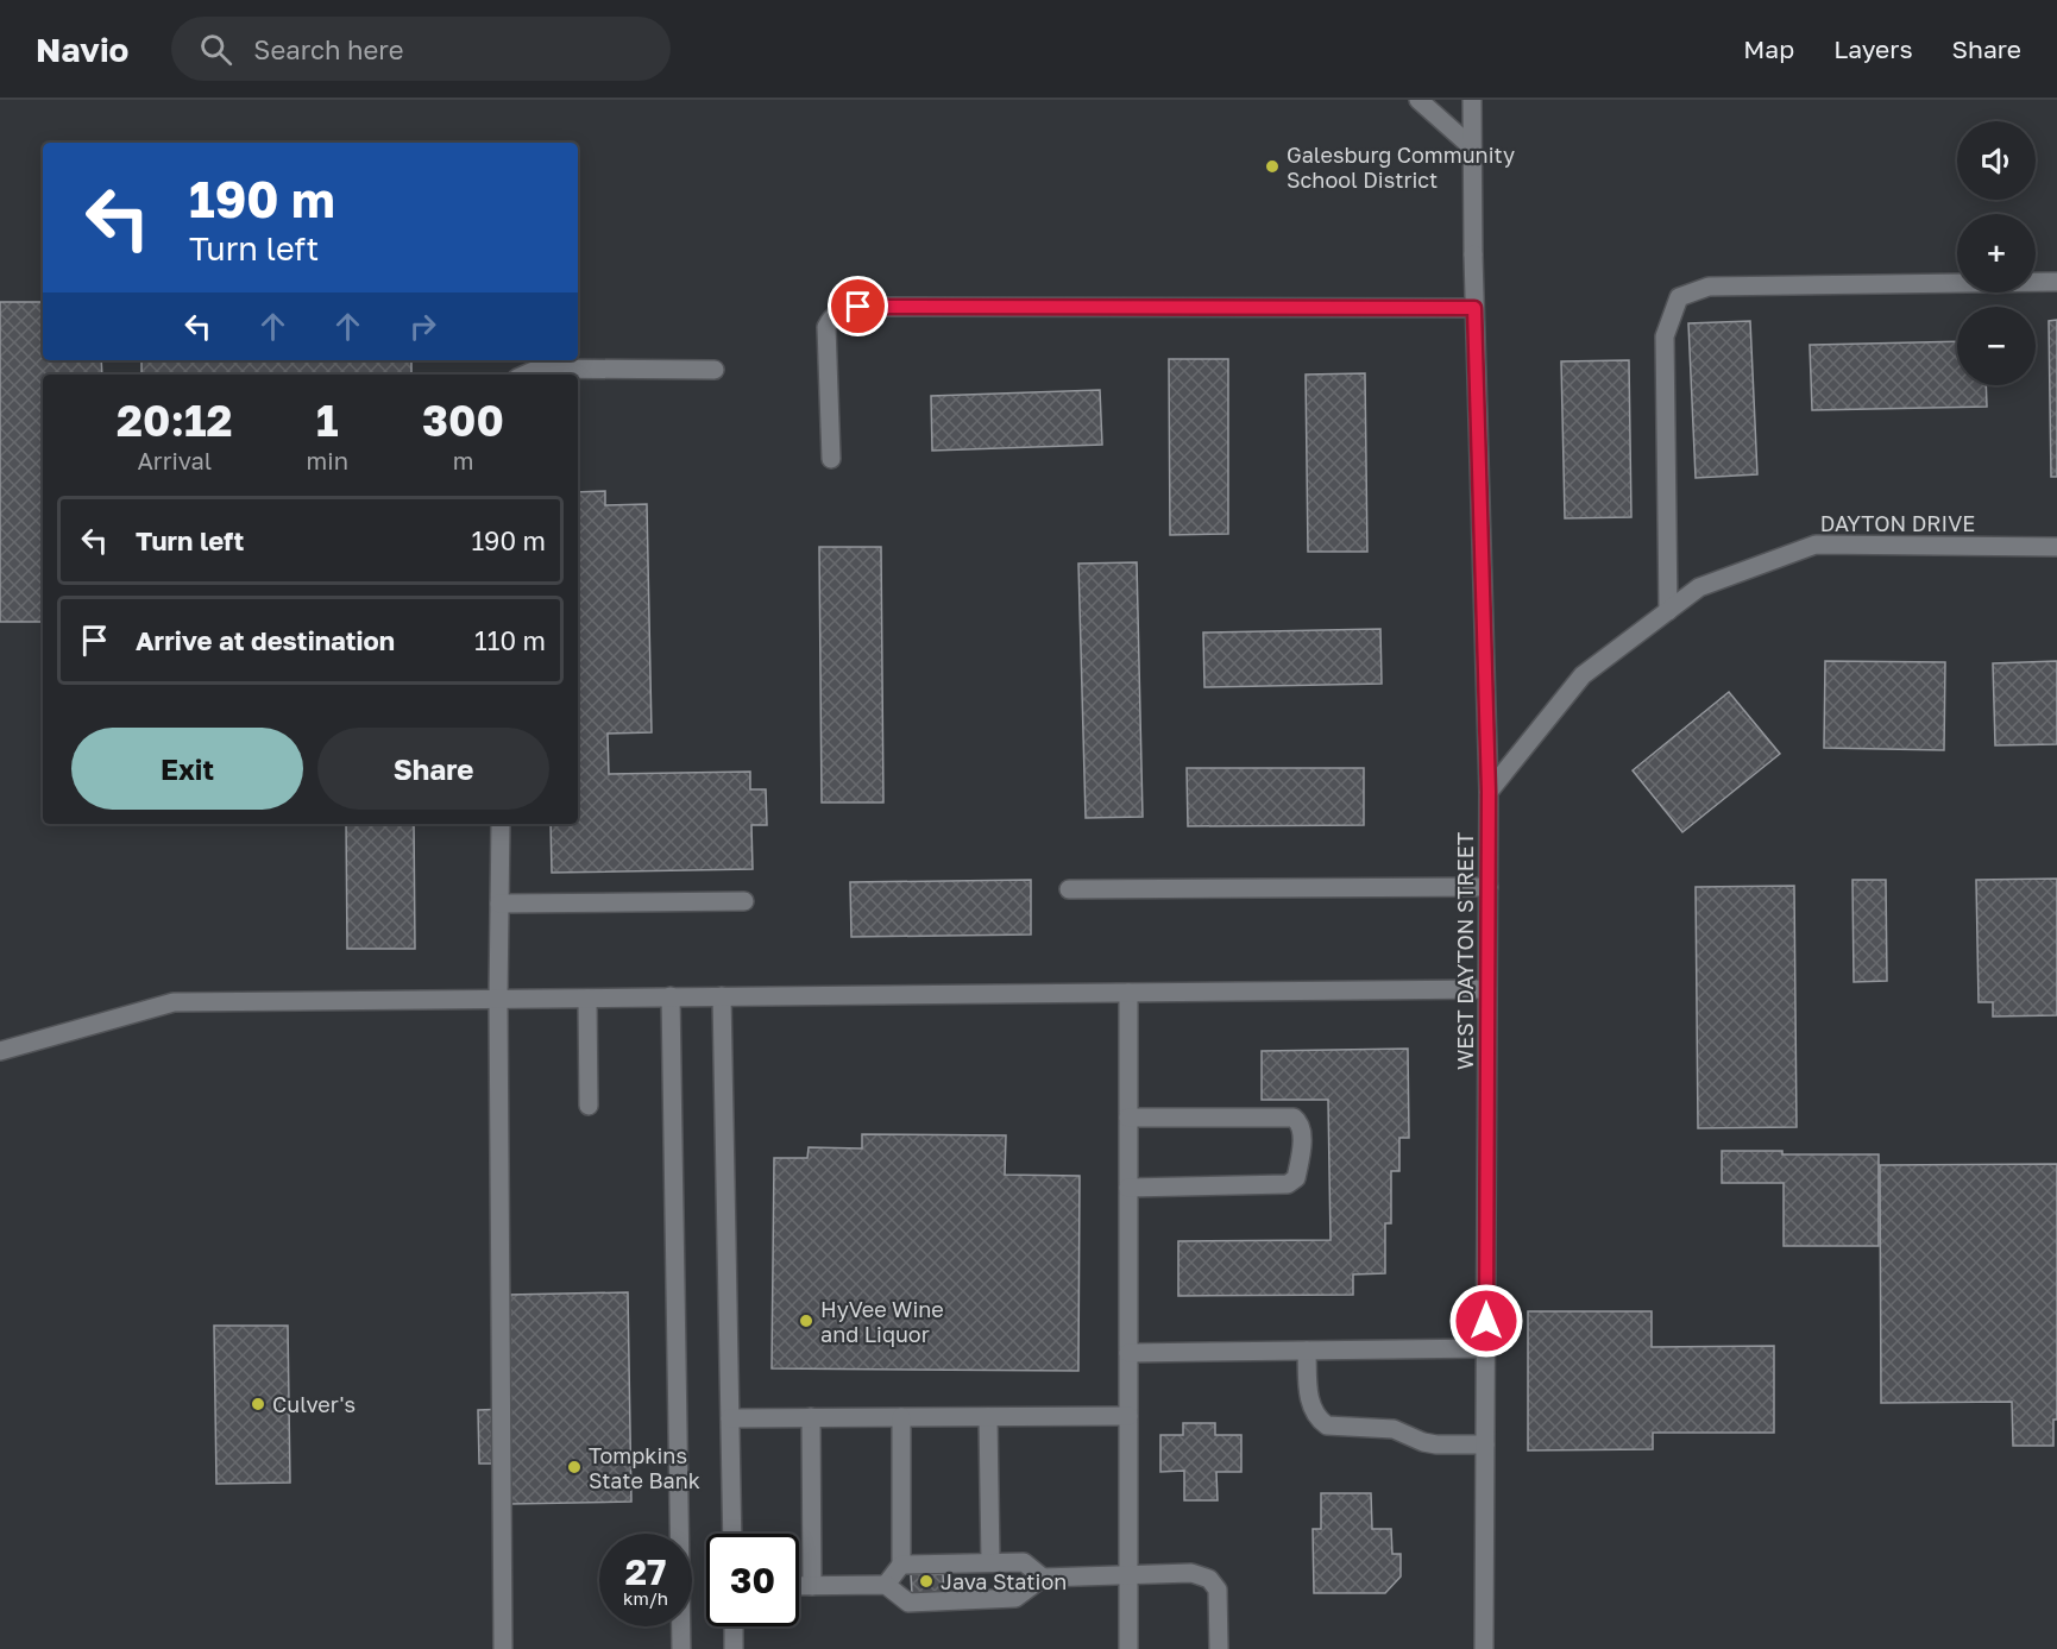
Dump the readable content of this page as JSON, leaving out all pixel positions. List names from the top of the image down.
{
  "streets": {
    "street": ["DAYTON DRIVE", "WEST DAYTON STREET"]
  },
  "crossings": [
    ["DAYTON DRIVE", "WEST DAYTON STREET"]
  ],
  "places": [
    "Galesburg Community School District",
    "HyVee Wine and Liquor",
    "Culver's",
    "Tompkins State Bank",
    "Java Station"
  ],
  "page": {
    "header": "Navio",
    "search": "Search here",
    "nav": ["Map", "Layers", "Share"],
    "map_buttons": ["+", "−"],
    "turn": ["190 m", "Turn left"],
    "eta": [
      "20:12",
      "Arrival",
      "1",
      "min",
      "300",
      "m"
    ],
    "list": [
      {
        "name": "Turn left",
        "value": "190 m"
      },
      {
        "name": "Arrive at destination",
        "value": "110 m"
      }
    ],
    "buttons": ["Exit", "Share"],
    "speed": "27 km/h",
    "limit": "30"
  }
}
